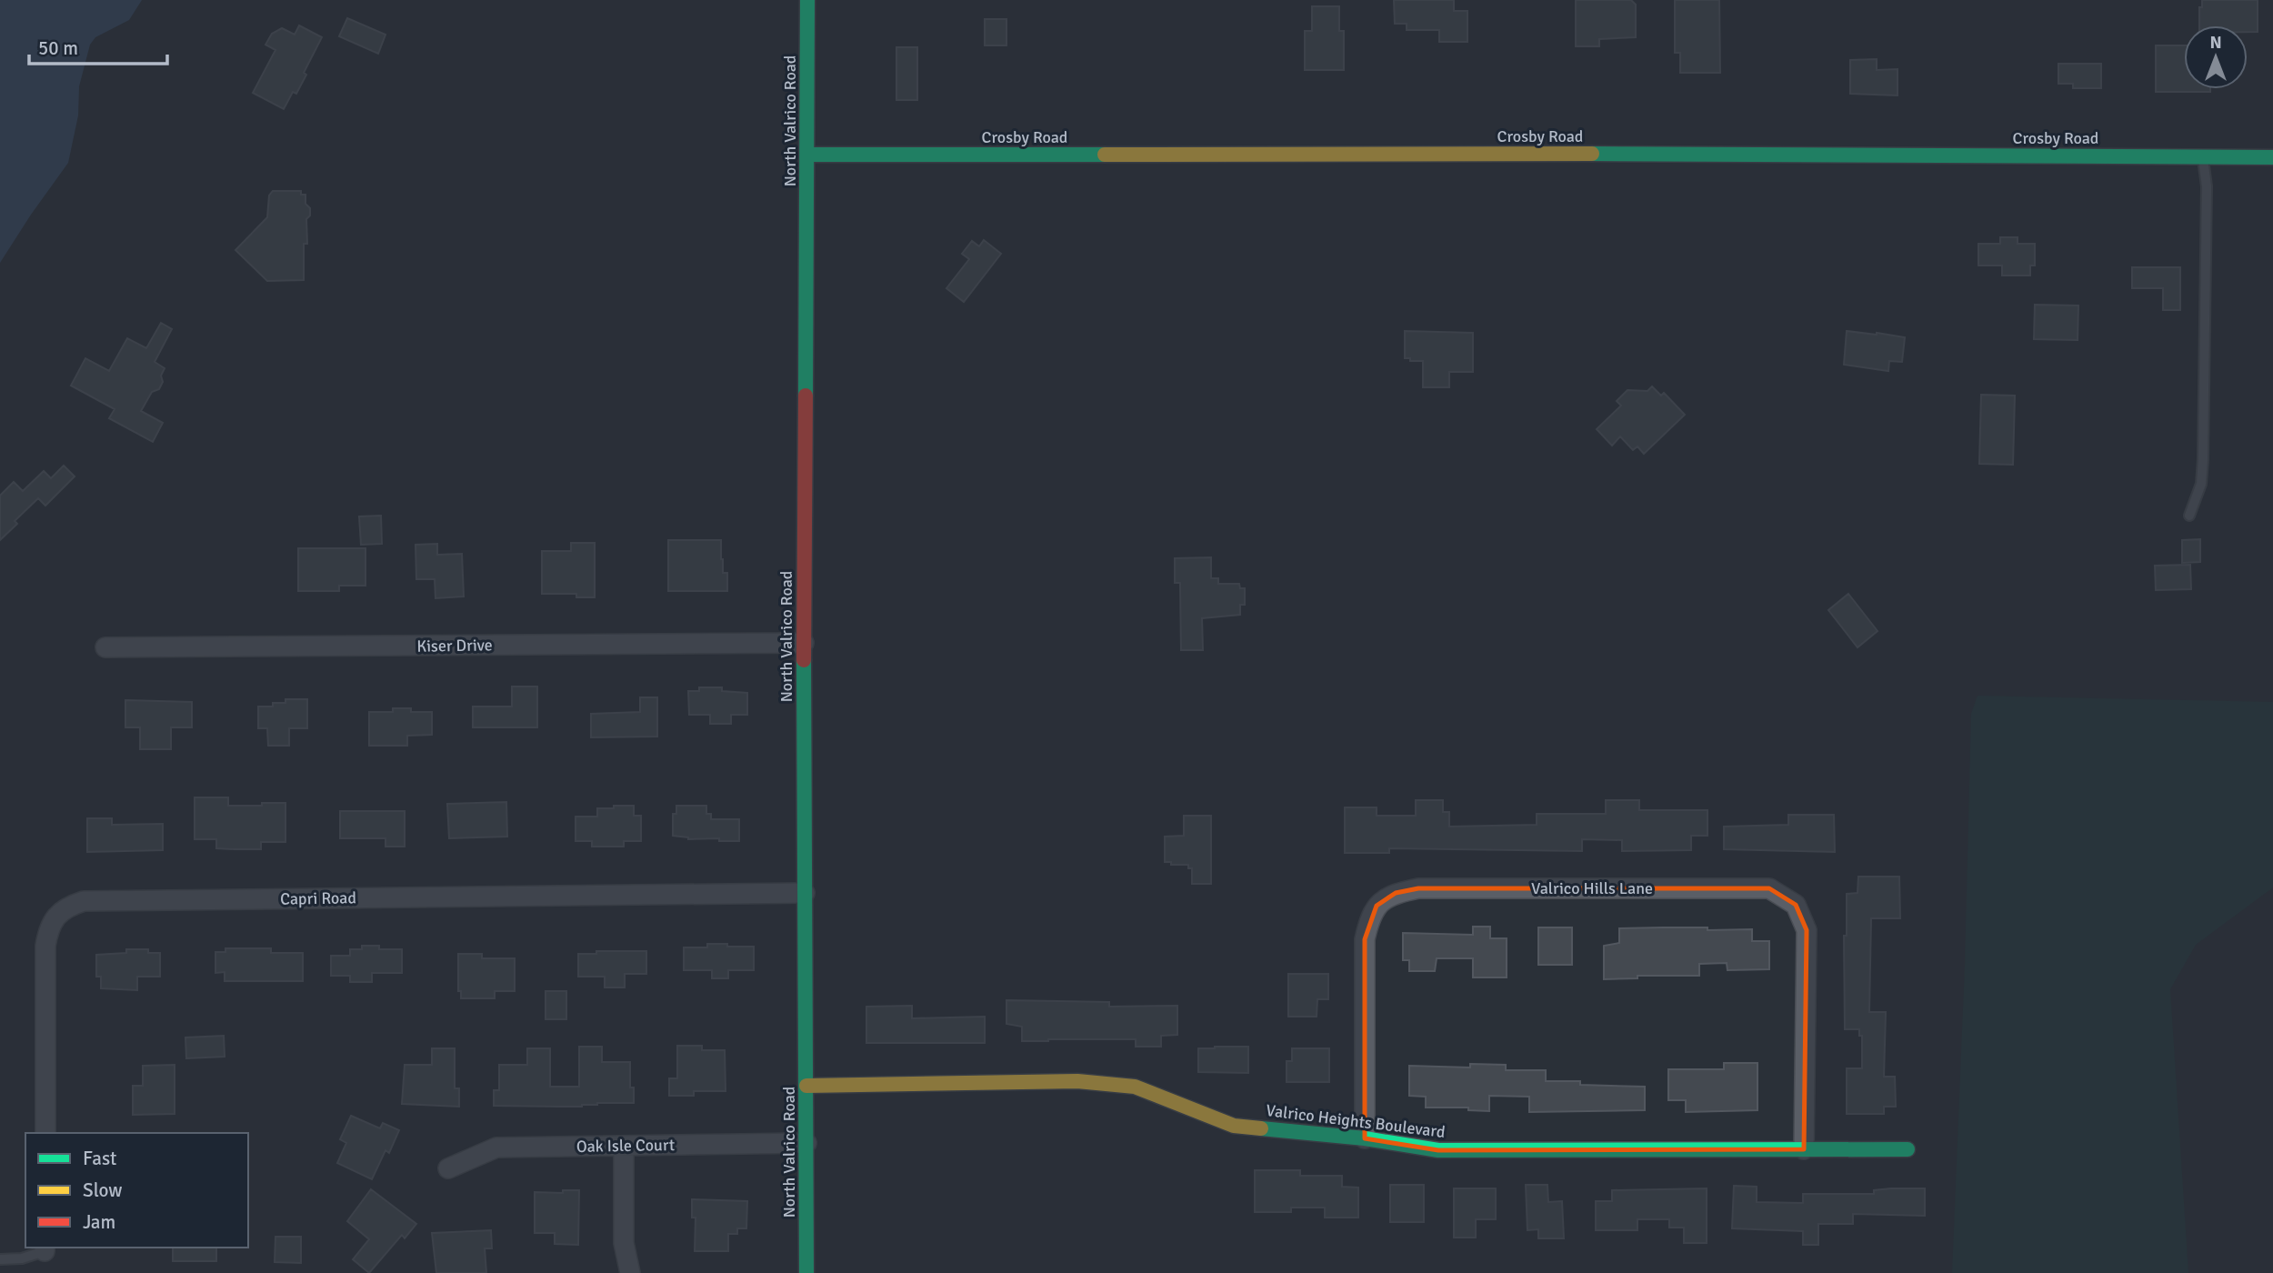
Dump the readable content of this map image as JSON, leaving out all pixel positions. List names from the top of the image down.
{
  "streets": {
    "street": [
      "North Valrico Road",
      "Crosby Road",
      "Kiser Drive",
      "Valrico Hills Lane",
      "Capri Road",
      "Valrico Heights Boulevard",
      "Oak Isle Court"
    ]
  },
  "crossings": [
    ["North Valrico Road", "Crosby Road"],
    ["North Valrico Road", "Kiser Drive"],
    ["North Valrico Road", "Capri Road"],
    ["North Valrico Road", "Valrico Heights Boulevard"],
    ["North Valrico Road", "Oak Isle Court"],
    ["Valrico Hills Lane", "Valrico Heights Boulevard"]
  ],
  "legend": ["Fast", "Slow", "Jam"],
  "scale_bar": "50 m",
  "north": "top"
}
